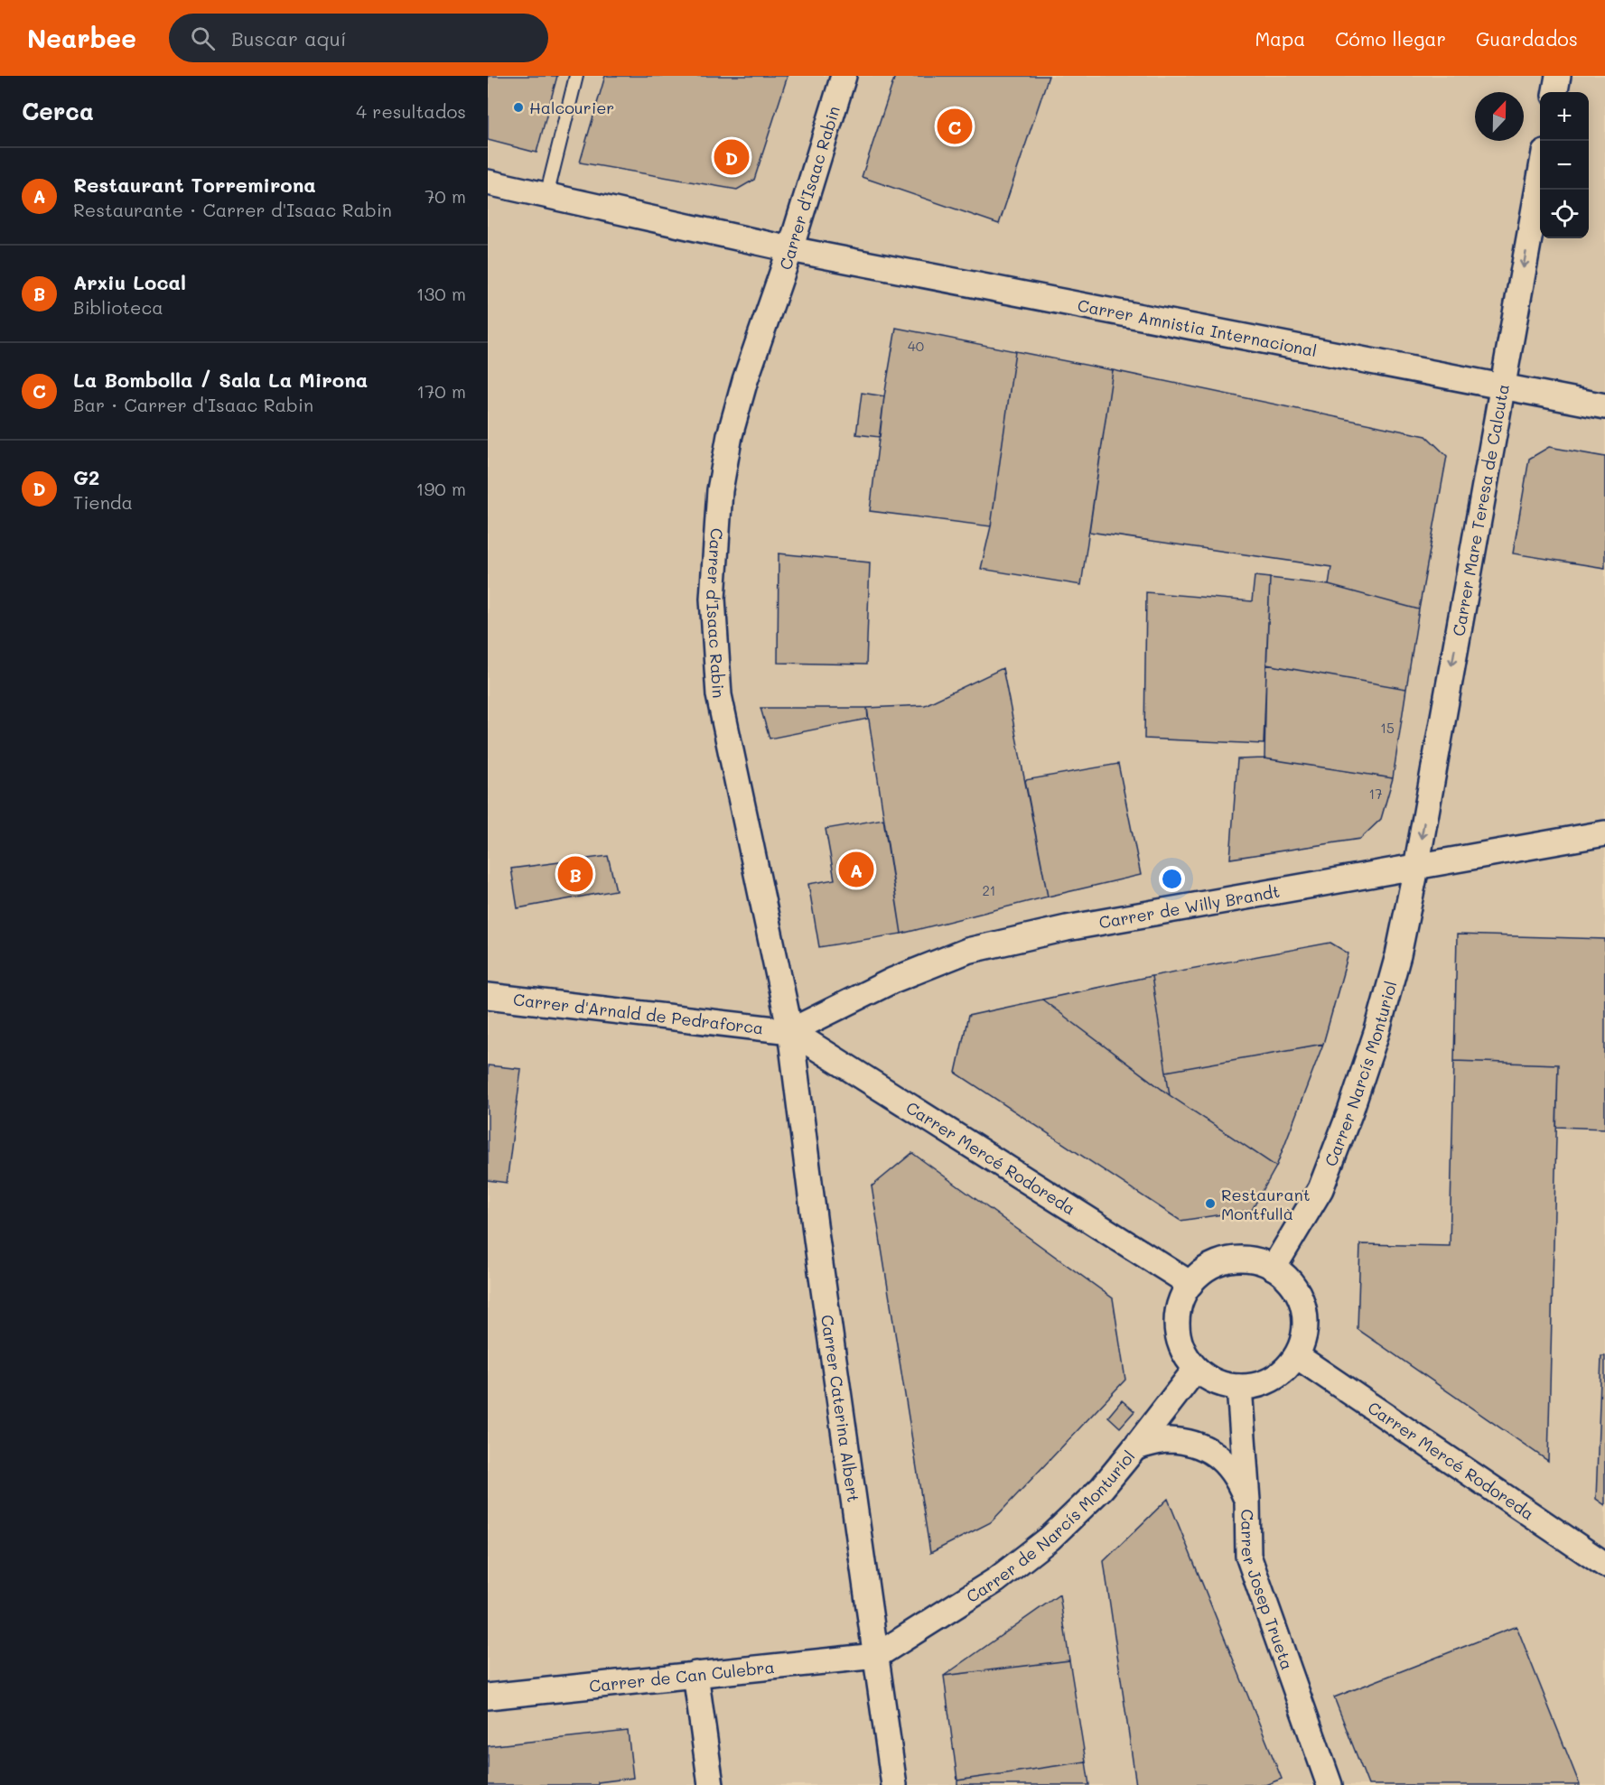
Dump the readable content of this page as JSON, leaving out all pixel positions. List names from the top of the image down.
{
  "streets": {
    "street": [
      "Carrer d'Isaac Rabin",
      "Carrer Amnistia Internacional",
      "Carrer Mare Teresa de Calcuta",
      "Carrer de Willy Brandt",
      "Carrer d'Arnald de Pedraforca",
      "Carrer Narcís Monturiol",
      "Carrer Mercé Rodoreda",
      "Carrer Caterina Albert",
      "Carrer de Narcís Monturiol",
      "Carrer Josep Trueta",
      "Carrer de Can Culebra"
    ]
  },
  "crossings": [
    ["Carrer d'Isaac Rabin", "Carrer Amnistia Internacional"],
    ["Carrer d'Isaac Rabin", "Carrer de Willy Brandt"],
    ["Carrer d'Isaac Rabin", "Carrer d'Arnald de Pedraforca"],
    ["Carrer d'Isaac Rabin", "Carrer Mercé Rodoreda"],
    ["Carrer d'Isaac Rabin", "Carrer Caterina Albert"],
    ["Carrer Amnistia Internacional", "Carrer Mare Teresa de Calcuta"],
    ["Carrer Mare Teresa de Calcuta", "Carrer de Willy Brandt"],
    ["Carrer Mare Teresa de Calcuta", "Carrer Narcís Monturiol"],
    ["Carrer de Willy Brandt", "Carrer d'Arnald de Pedraforca"],
    ["Carrer de Willy Brandt", "Carrer Narcís Monturiol"],
    ["Carrer de Willy Brandt", "Carrer Mercé Rodoreda"],
    ["Carrer de Willy Brandt", "Carrer Caterina Albert"],
    ["Carrer d'Arnald de Pedraforca", "Carrer Mercé Rodoreda"],
    ["Carrer d'Arnald de Pedraforca", "Carrer Caterina Albert"],
    ["Carrer Narcís Monturiol", "Carrer Mercé Rodoreda"],
    ["Carrer Narcís Monturiol", "Carrer de Narcís Monturiol"],
    ["Carrer Narcís Monturiol", "Carrer Josep Trueta"],
    ["Carrer Mercé Rodoreda", "Carrer Caterina Albert"],
    ["Carrer Mercé Rodoreda", "Carrer de Narcís Monturiol"],
    ["Carrer Mercé Rodoreda", "Carrer Josep Trueta"],
    ["Carrer Caterina Albert", "Carrer de Narcís Monturiol"],
    ["Carrer Caterina Albert", "Carrer de Can Culebra"],
    ["Carrer de Narcís Monturiol", "Carrer Josep Trueta"],
    ["Carrer de Narcís Monturiol", "Carrer de Can Culebra"]
  ],
  "one_way": ["Carrer Mare Teresa de Calcuta"],
  "places": ["Halcourier", "Restaurant Montfullà"],
  "house_numbers": [
    "40",
    "15",
    "17",
    "21"
  ],
  "north": "top",
  "page": {
    "header": "Nearbee",
    "search": "Buscar aquí",
    "nav": ["Mapa", "Cómo llegar", "Guardados"],
    "heading": ["Cerca", "4 resultados"],
    "map_buttons": ["+", "−"],
    "pins": [
      "C",
      "D",
      "A",
      "B"
    ],
    "list": [
      {
        "mark": "A",
        "name": "Restaurant Torremirona",
        "note": "Restaurante · Carrer d'Isaac Rabin",
        "value": "70 m"
      },
      {
        "mark": "B",
        "name": "Arxiu Local",
        "note": "Biblioteca",
        "value": "130 m"
      },
      {
        "mark": "C",
        "name": "La Bombolla / Sala La Mirona",
        "note": "Bar · Carrer d'Isaac Rabin",
        "value": "170 m"
      },
      {
        "mark": "D",
        "name": "G2",
        "note": "Tienda",
        "value": "190 m"
      }
    ]
  }
}
